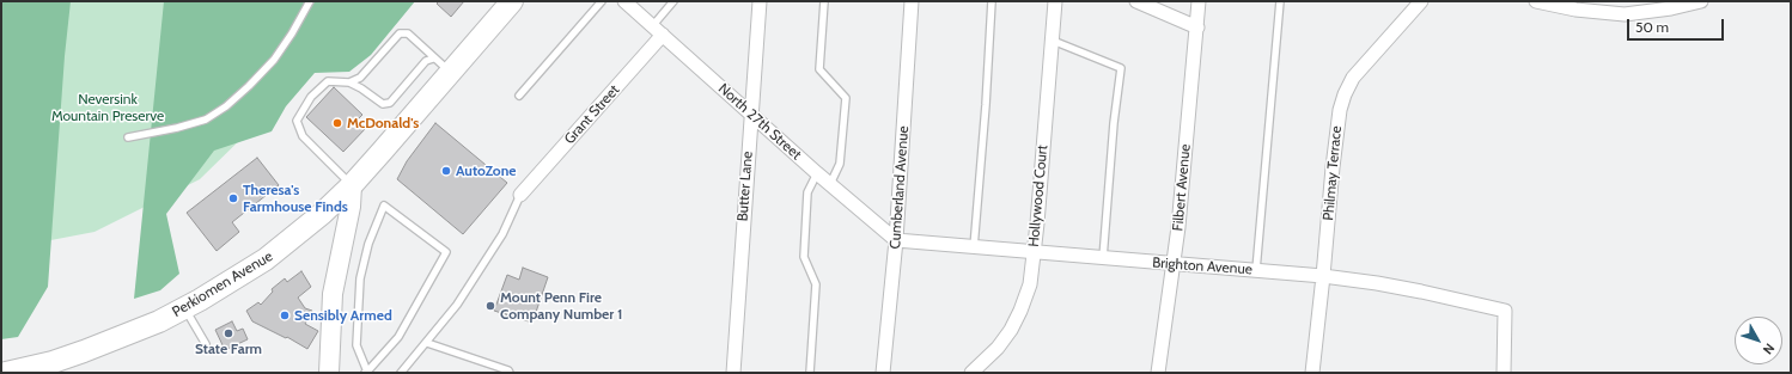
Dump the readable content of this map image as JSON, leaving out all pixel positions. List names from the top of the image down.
{
  "streets": {
    "main road": ["Perkiomen Avenue"],
    "street": [
      "Grant Street",
      "North 27th Street",
      "Philmay Terrace",
      "Butter Lane",
      "Cumberland Avenue",
      "Filbert Avenue",
      "Hollywood Court",
      "Brighton Avenue"
    ]
  },
  "crossings": [
    ["Grant Street", "North 27th Street"],
    ["North 27th Street", "Butter Lane"],
    ["North 27th Street", "Cumberland Avenue"],
    ["North 27th Street", "Brighton Avenue"],
    ["Philmay Terrace", "Brighton Avenue"],
    ["Cumberland Avenue", "Brighton Avenue"],
    ["Filbert Avenue", "Brighton Avenue"],
    ["Hollywood Court", "Brighton Avenue"]
  ],
  "parks": ["Neversink Mountain Preserve"],
  "places": [
    "McDonald's",
    "AutoZone",
    "Theresa's Farmhouse Finds",
    "Mount Penn Fire Company Number 1",
    "Sensibly Armed",
    "State Farm"
  ],
  "scale_bar": "50 m",
  "north": "bottom right"
}
